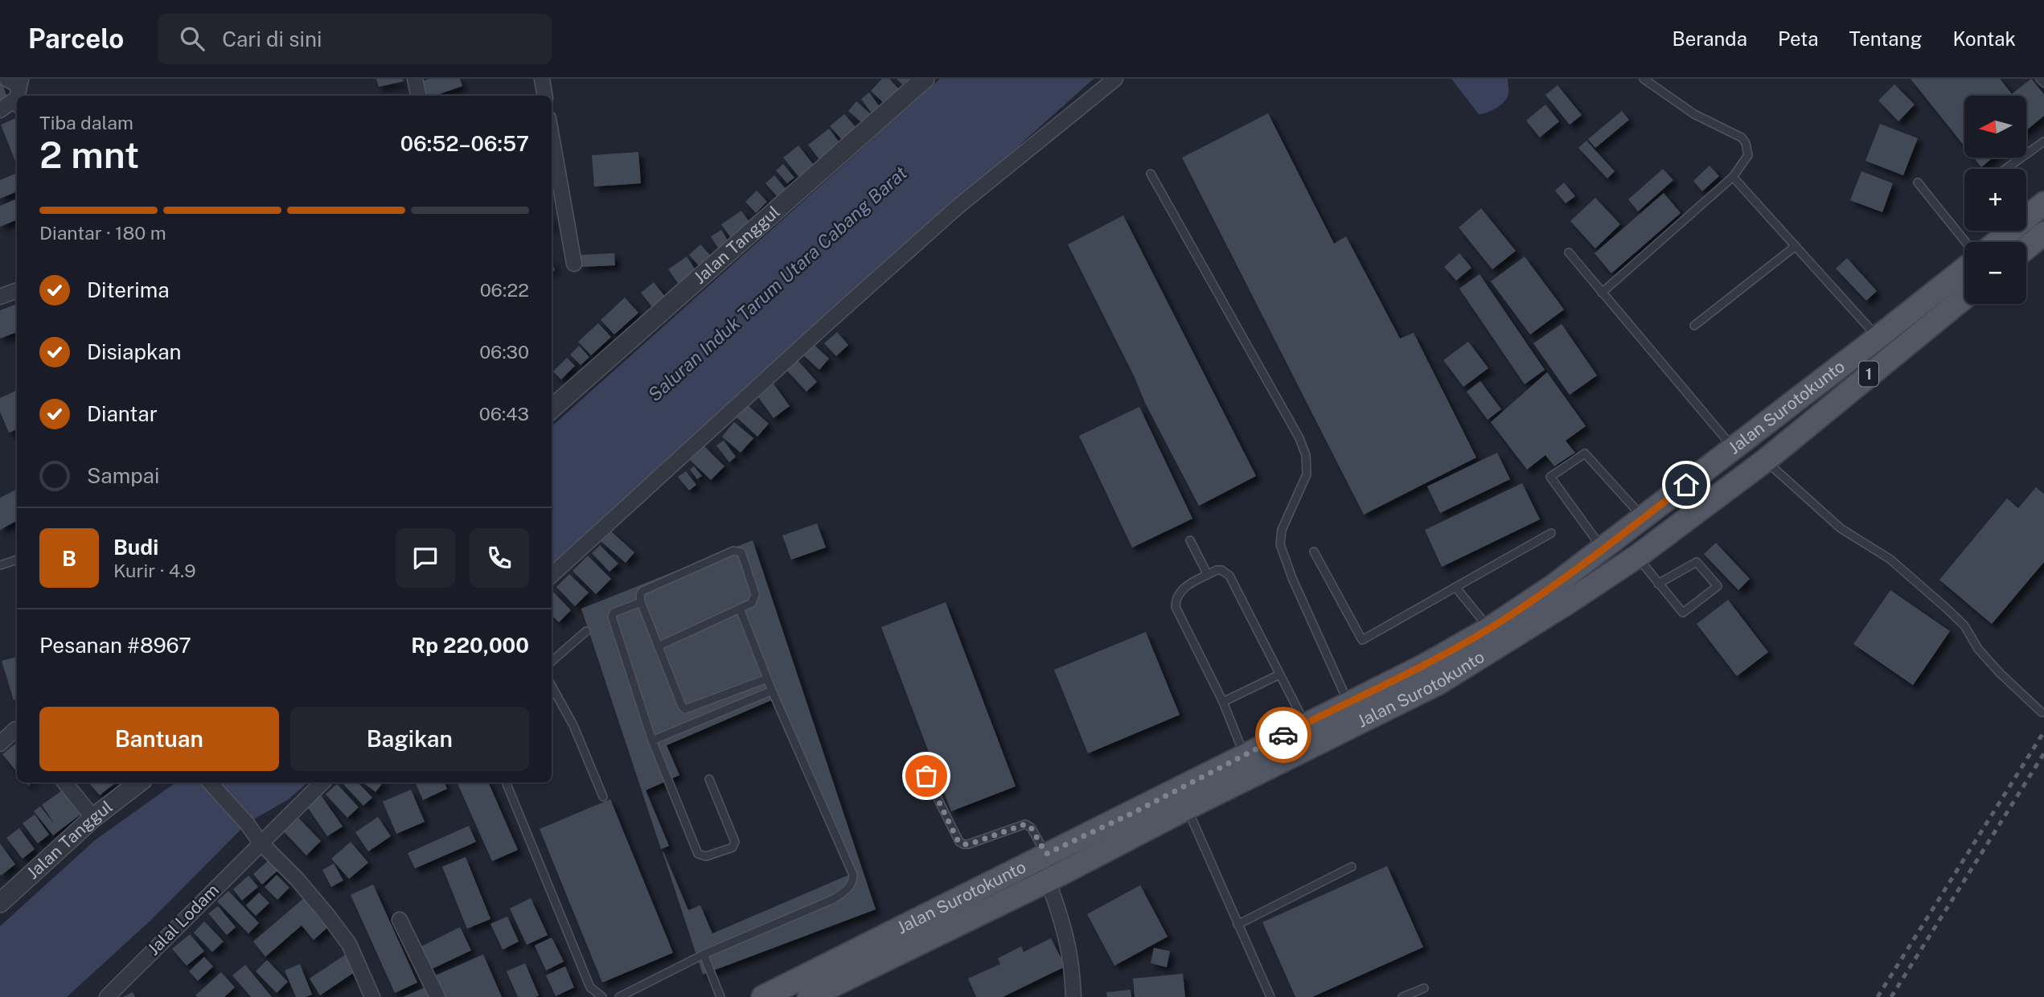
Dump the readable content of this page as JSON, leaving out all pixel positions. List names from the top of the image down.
{
  "streets": {
    "main road": ["1", "Jalan Surotokunto"],
    "street": ["Jalan Tanggul", "Jalal Lodam"]
  },
  "water": ["Saluran Induk Tarum Utara Cabang Barat"],
  "north": "left",
  "page": {
    "header": "Parcelo",
    "search": "Cari di sini",
    "nav": [
      "Beranda",
      "Peta",
      "Tentang",
      "Kontak"
    ],
    "map_buttons": ["+", "−"],
    "heading": ["2 mnt", "Tiba dalam", "06:52–06:57"],
    "panel": [
      "Budi",
      "Kurir · 4.9",
      "Pesanan #8967",
      "Rp 220,000"
    ],
    "bar": "Diantar · 180 m",
    "list": [
      ["Diterima", "06:22"],
      ["Disiapkan", "06:30"],
      ["Diantar", "06:43"],
      "Sampai"
    ],
    "round": "B",
    "buttons": ["Bantuan", "Bagikan"]
  }
}
